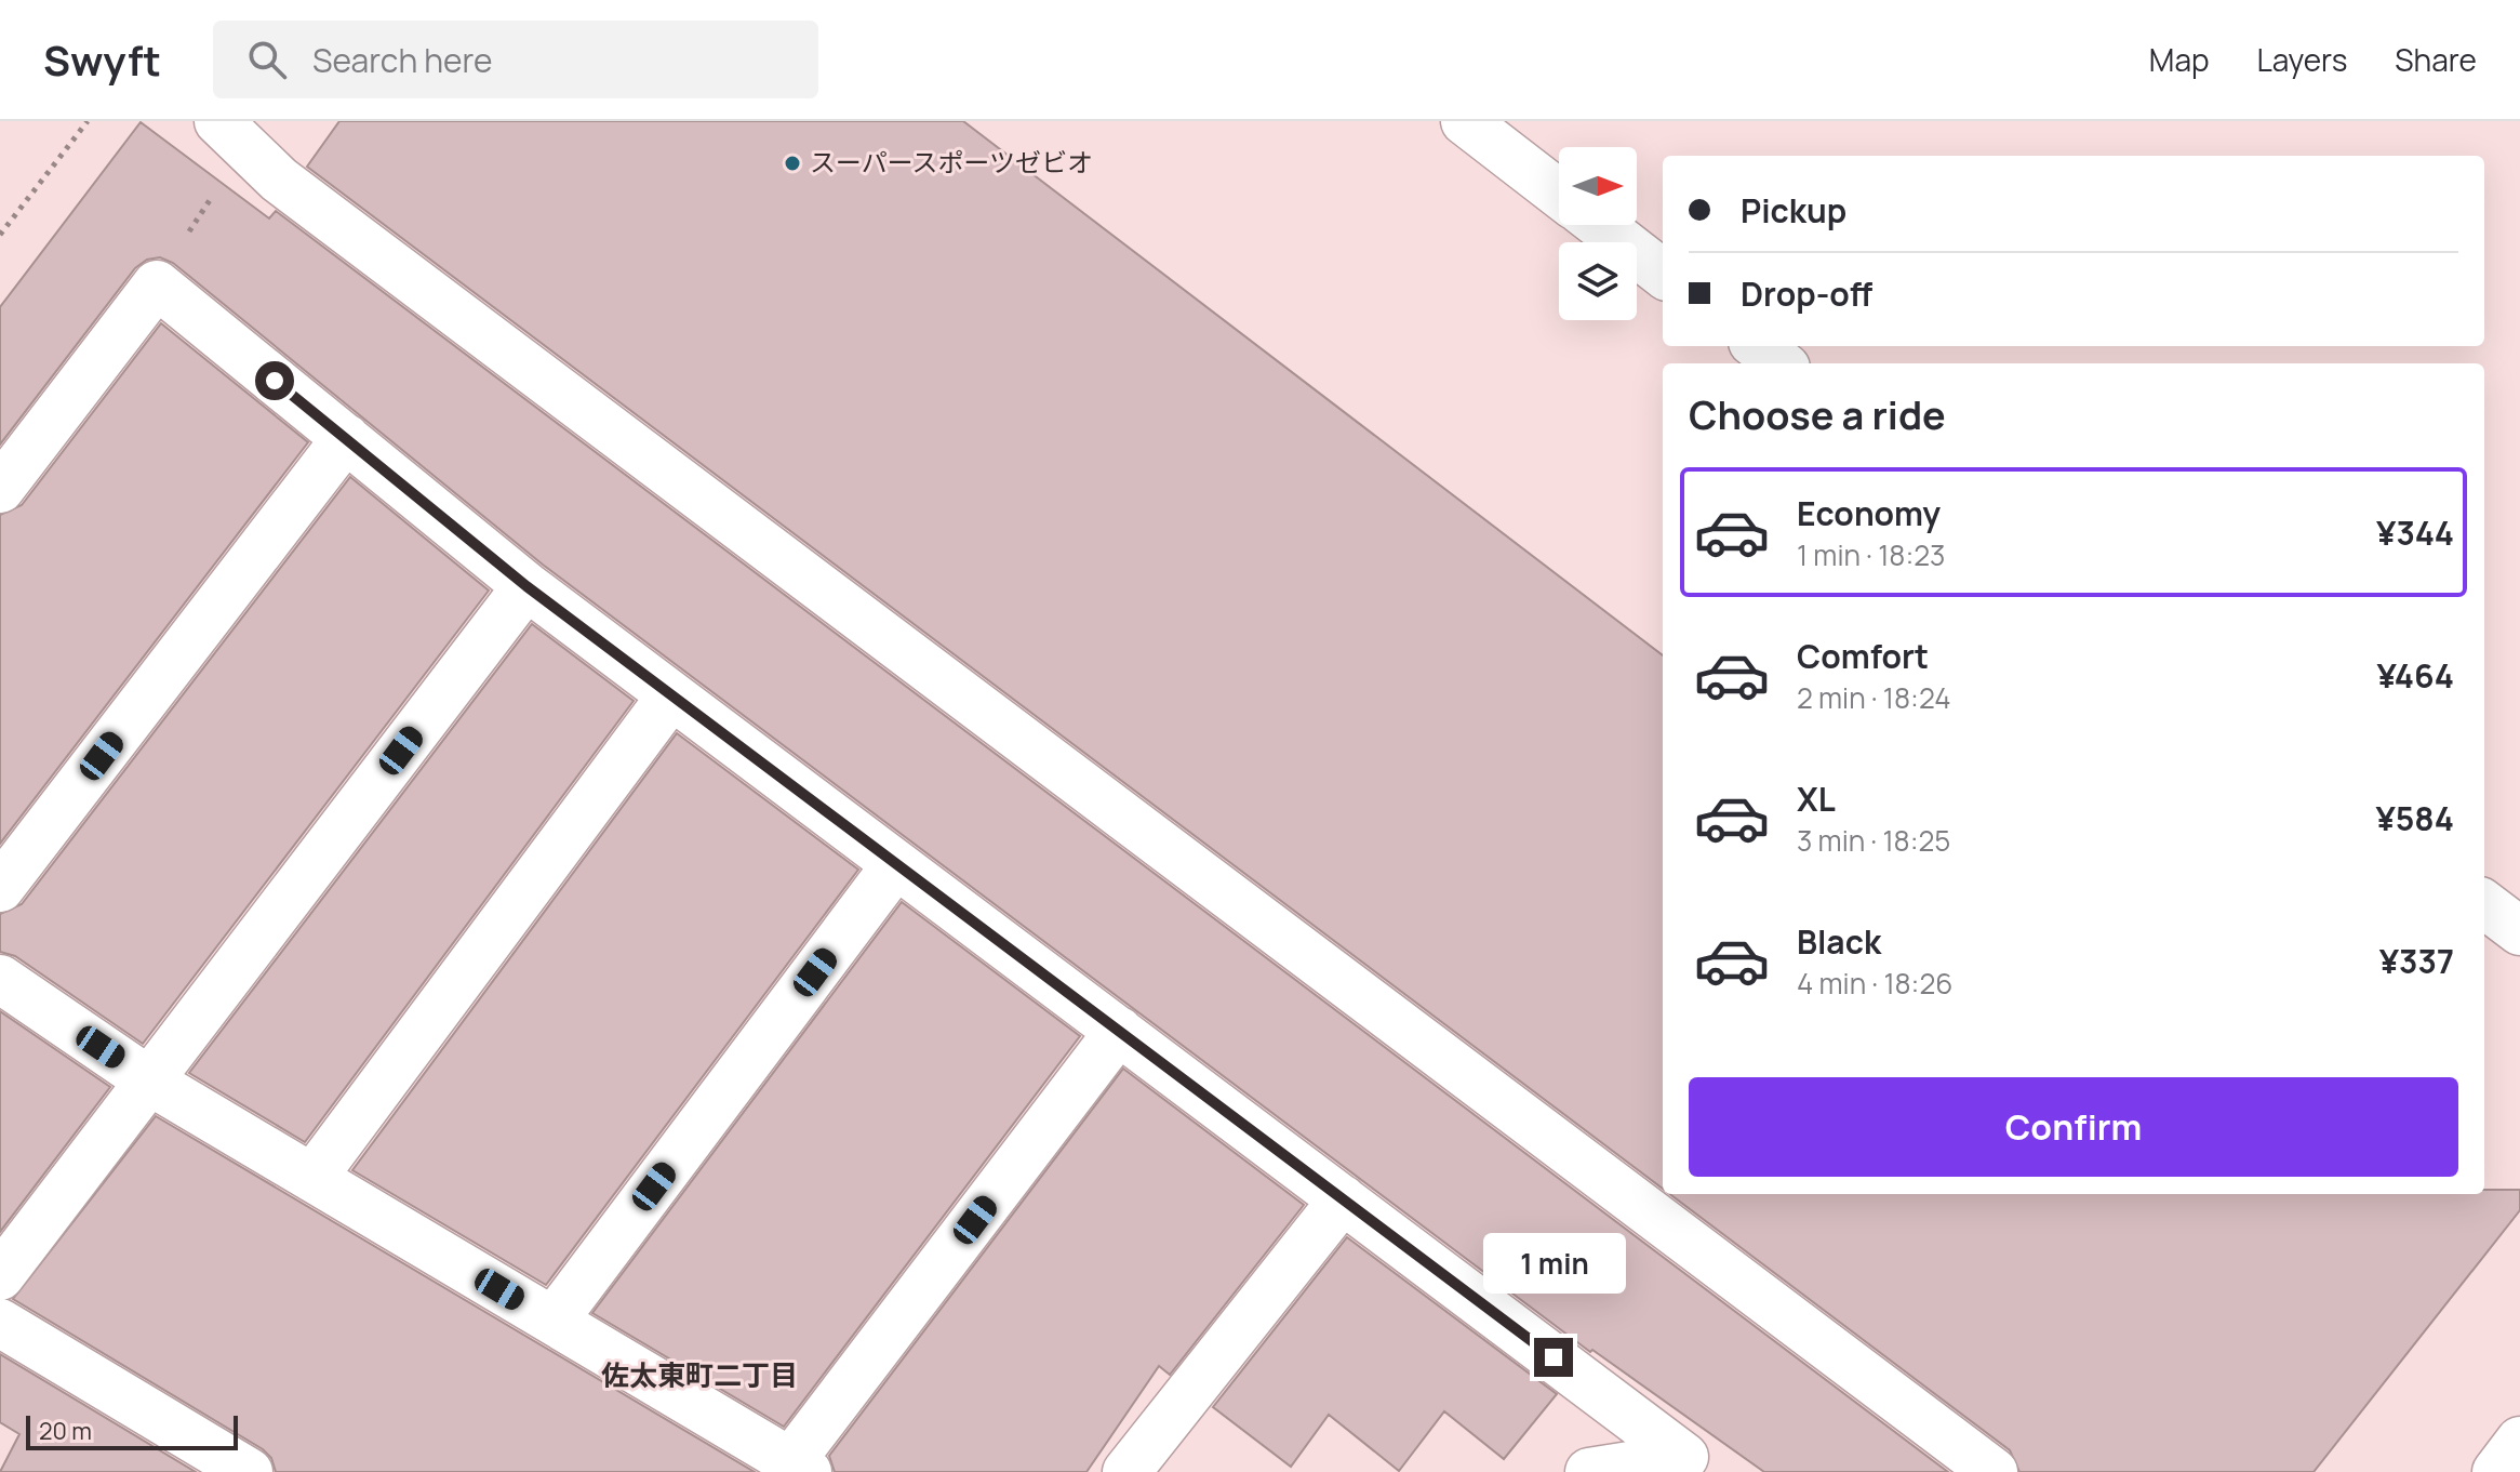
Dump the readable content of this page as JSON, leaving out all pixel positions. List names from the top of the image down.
{
  "districts": ["佐太東町二丁目"],
  "places": ["スーパースポーツゼビオ"],
  "scale_bar": "20 m",
  "north": "right",
  "page": {
    "header": "Swyft",
    "search": "Search here",
    "nav": ["Map", "Layers", "Share"],
    "banner": ["Pickup", "Drop-off"],
    "heading": "Choose a ride",
    "list": [
      {
        "name": "Economy",
        "note": "1 min · 18:23",
        "value": "¥344"
      },
      {
        "name": "Comfort",
        "note": "2 min · 18:24",
        "value": "¥464"
      },
      {
        "name": "XL",
        "note": "3 min · 18:25",
        "value": "¥584"
      },
      {
        "name": "Black",
        "note": "4 min · 18:26",
        "value": "¥337"
      }
    ],
    "buttons": "Confirm",
    "bubble": "1 min",
    "scale": "20 m"
  }
}
